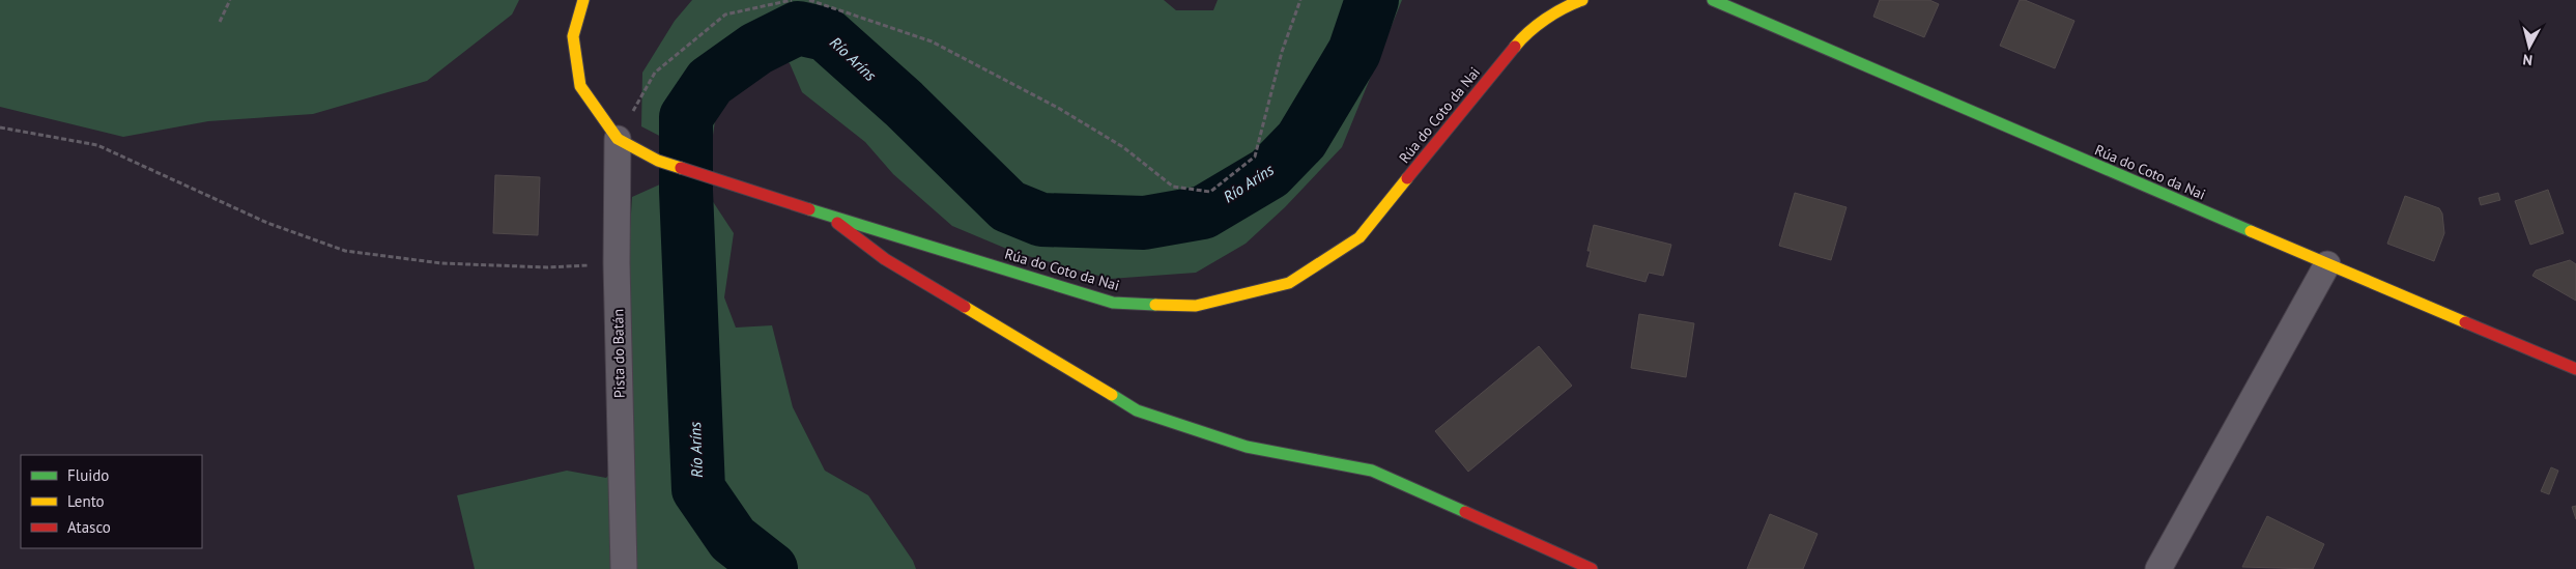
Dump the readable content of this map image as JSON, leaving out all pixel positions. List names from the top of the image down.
{
  "streets": {
    "street": ["Rúa do Coto da Nai", "Pista do Batán"]
  },
  "crossings": [
    ["Rúa do Coto da Nai", "Pista do Batán"]
  ],
  "water": ["Río Aríns"],
  "legend": ["Fluido", "Lento", "Atasco"],
  "north": "bottom"
}
